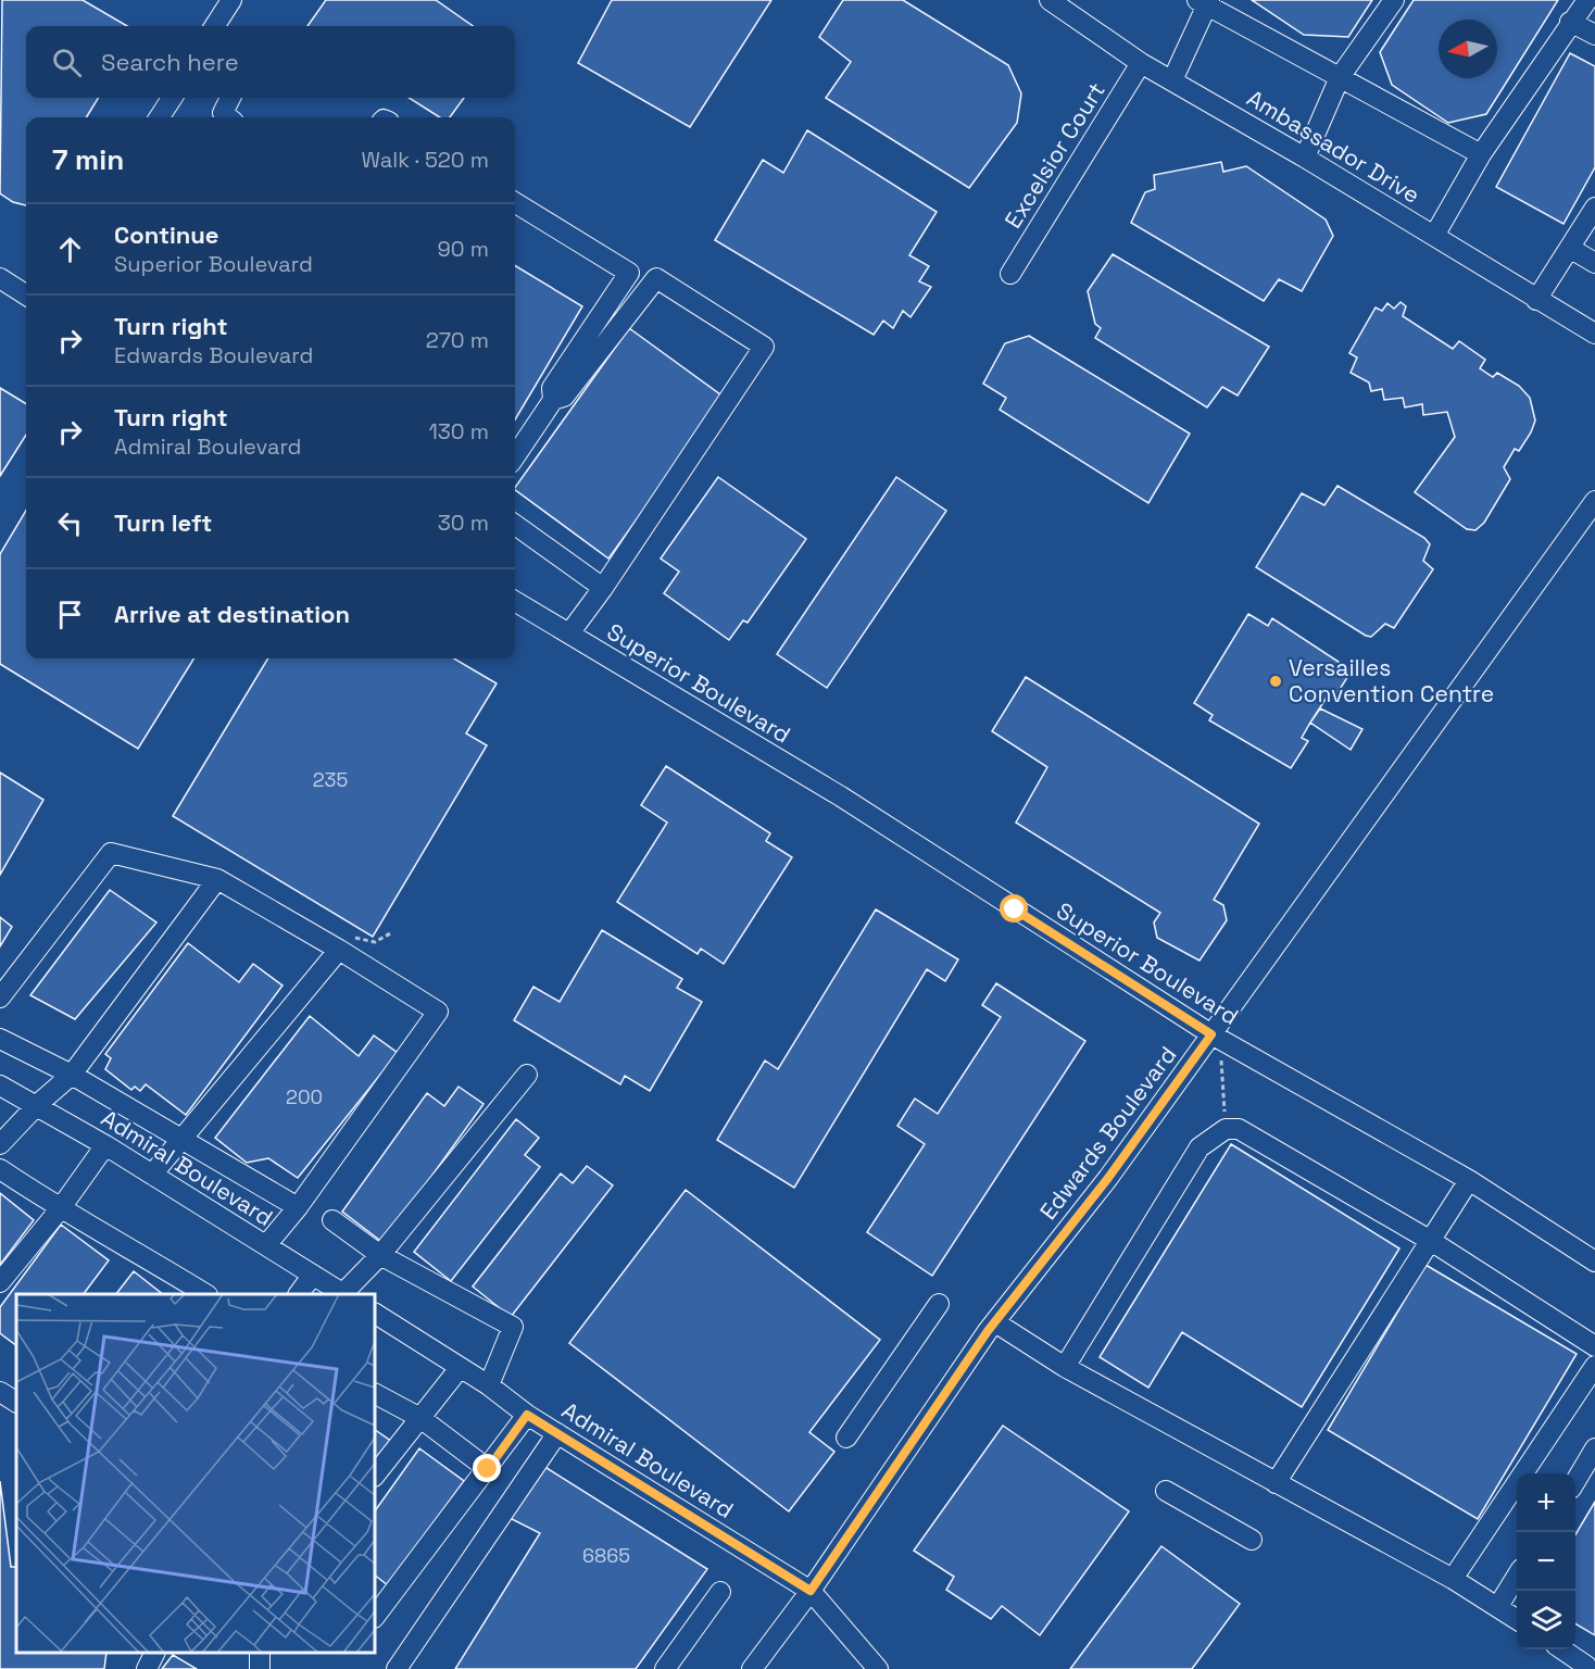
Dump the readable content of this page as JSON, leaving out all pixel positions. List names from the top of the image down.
{
  "streets": {
    "street": [
      "Ambassador Drive",
      "Excelsior Court",
      "Superior Boulevard",
      "Edwards Boulevard",
      "Admiral Boulevard"
    ]
  },
  "crossings": [
    ["Ambassador Drive", "Excelsior Court"],
    ["Superior Boulevard", "Edwards Boulevard"],
    ["Edwards Boulevard", "Admiral Boulevard"]
  ],
  "places": ["Versailles Convention Centre"],
  "house_numbers": ["235", "200", "6865"],
  "north": "left",
  "page": {
    "search": "Search here",
    "heading": ["7 min", "Walk · 520 m"],
    "list": [
      ["Continue", "Superior Boulevard", "90 m"],
      ["Turn right", "Edwards Boulevard", "270 m"],
      ["Turn right", "Admiral Boulevard", "130 m"],
      ["Turn left", "30 m"],
      "Arrive at destination"
    ],
    "map_buttons": ["+", "−"]
  }
}
